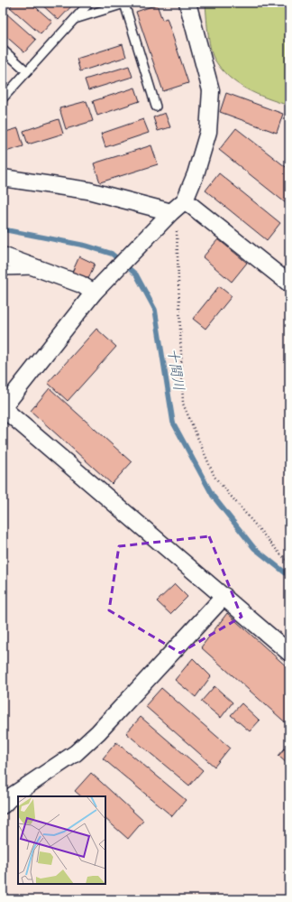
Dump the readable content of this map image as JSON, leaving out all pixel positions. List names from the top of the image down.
{
  "water": ["十間川"]
}
